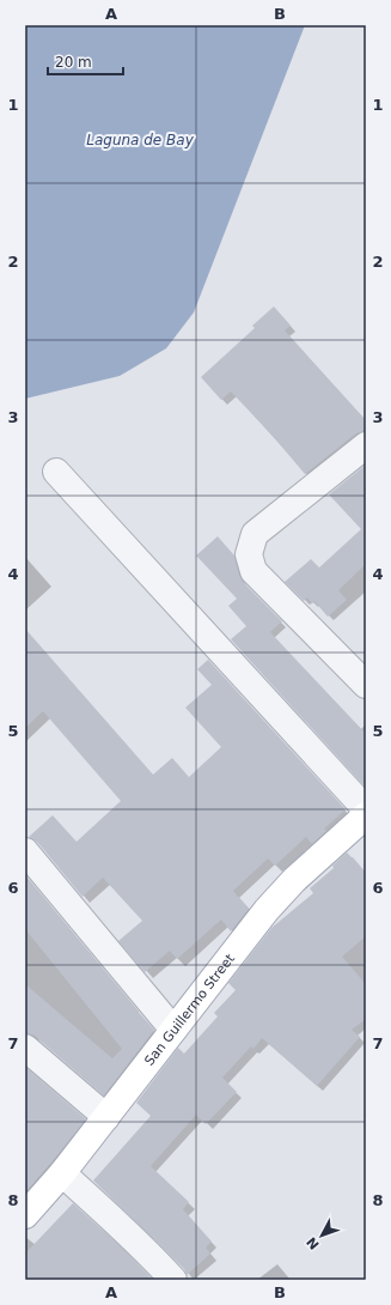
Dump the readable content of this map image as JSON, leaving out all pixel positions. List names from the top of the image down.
{
  "streets": {
    "main road": ["San Guillermo Street"]
  },
  "water": ["Laguna de Bay"],
  "scale_bar": "20 m",
  "north": "bottom left",
  "grid": {
    "columns": ["A", "B"],
    "rows": [
      "1",
      "2",
      "3",
      "4",
      "5",
      "6",
      "7",
      "8"
    ]
  }
}
